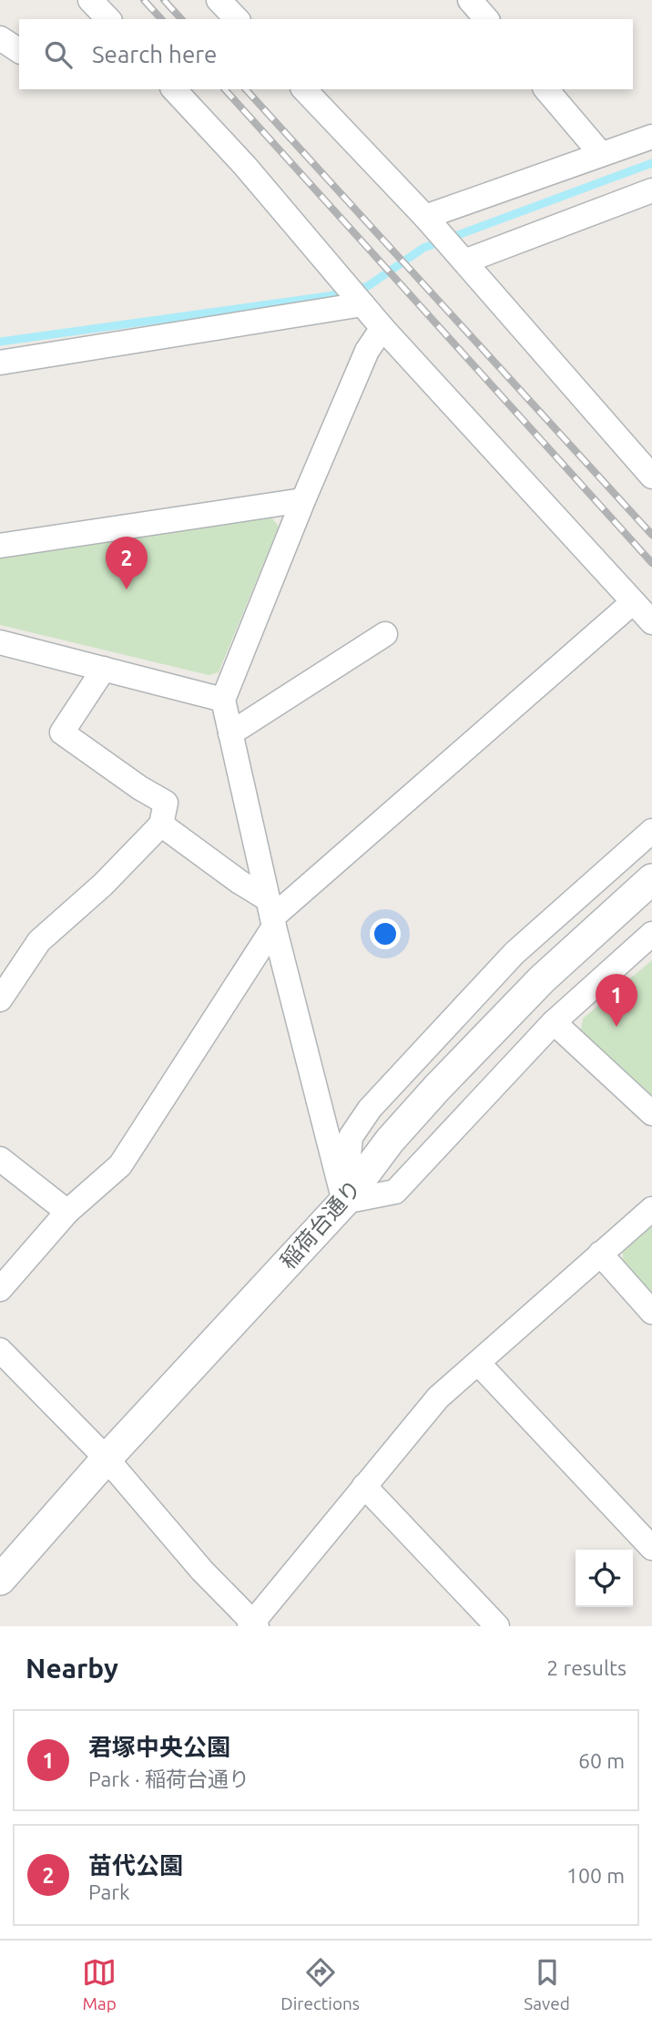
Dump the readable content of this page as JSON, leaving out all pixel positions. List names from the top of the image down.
{
  "streets": {
    "street": ["稲荷台通り"]
  },
  "page": {
    "search": "Search here",
    "pins": ["2", "1"],
    "heading": ["Nearby", "2 results"],
    "list": [
      {
        "mark": "1",
        "name": "君塚中央公園",
        "note": "Park · 稲荷台通り",
        "value": "60 m"
      },
      {
        "mark": "2",
        "name": "苗代公園",
        "note": "Park",
        "value": "100 m"
      }
    ],
    "nav": ["Map", "Directions", "Saved"]
  }
}
